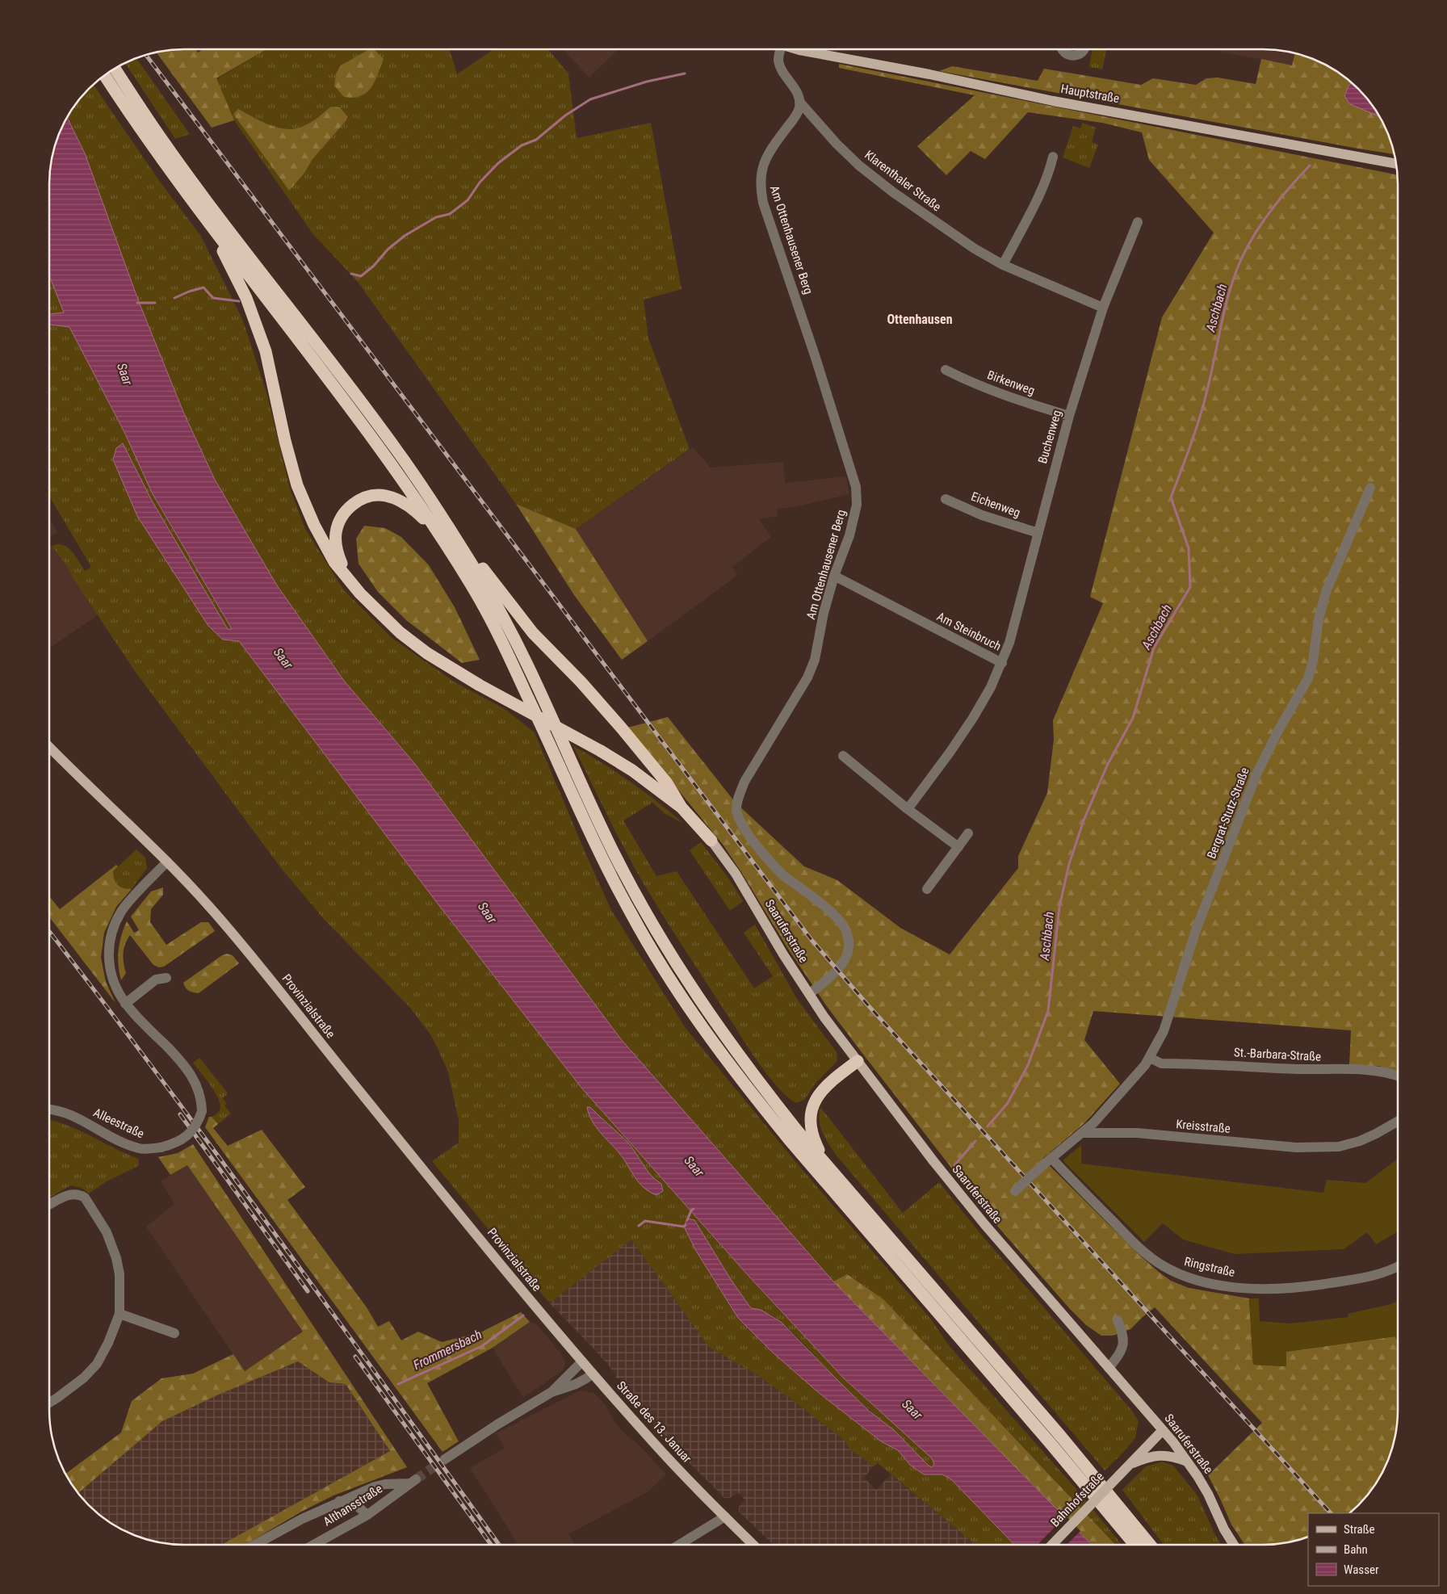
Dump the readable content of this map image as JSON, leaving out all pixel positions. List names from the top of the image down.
{
  "streets": {
    "main road": [
      "Hauptstraße",
      "Saaruferstraße",
      "Provinzialstraße",
      "Straße des 13. Januar",
      "Bahnhofstraße"
    ],
    "street": [
      "Klarenthaler Straße",
      "Am Ottenhausener Berg",
      "Birkenweg",
      "Buchenweg",
      "Eichenweg",
      "Am Steinbruch",
      "Bergrat-Stutz-Straße",
      "St.-Barbara-Straße",
      "Alleestraße",
      "Kreisstraße",
      "Ringstraße",
      "Althansstraße"
    ]
  },
  "crossings": [
    ["Klarenthaler Straße", "Am Ottenhausener Berg"],
    ["Klarenthaler Straße", "Buchenweg"],
    ["Am Ottenhausener Berg", "Am Steinbruch"],
    ["Am Ottenhausener Berg", "Saaruferstraße"],
    ["Birkenweg", "Buchenweg"],
    ["Buchenweg", "Eichenweg"],
    ["Buchenweg", "Am Steinbruch"],
    ["Bergrat-Stutz-Straße", "St.-Barbara-Straße"],
    ["Bergrat-Stutz-Straße", "Kreisstraße"],
    ["Saaruferstraße", "Bahnhofstraße"],
    ["Provinzialstraße", "Alleestraße"],
    ["Provinzialstraße", "Straße des 13. Januar"]
  ],
  "districts": ["Ottenhausen"],
  "water": ["Aschbach", "Saar", "Frommersbach"],
  "legend": ["Straße", "Bahn", "Wasser"]
}
